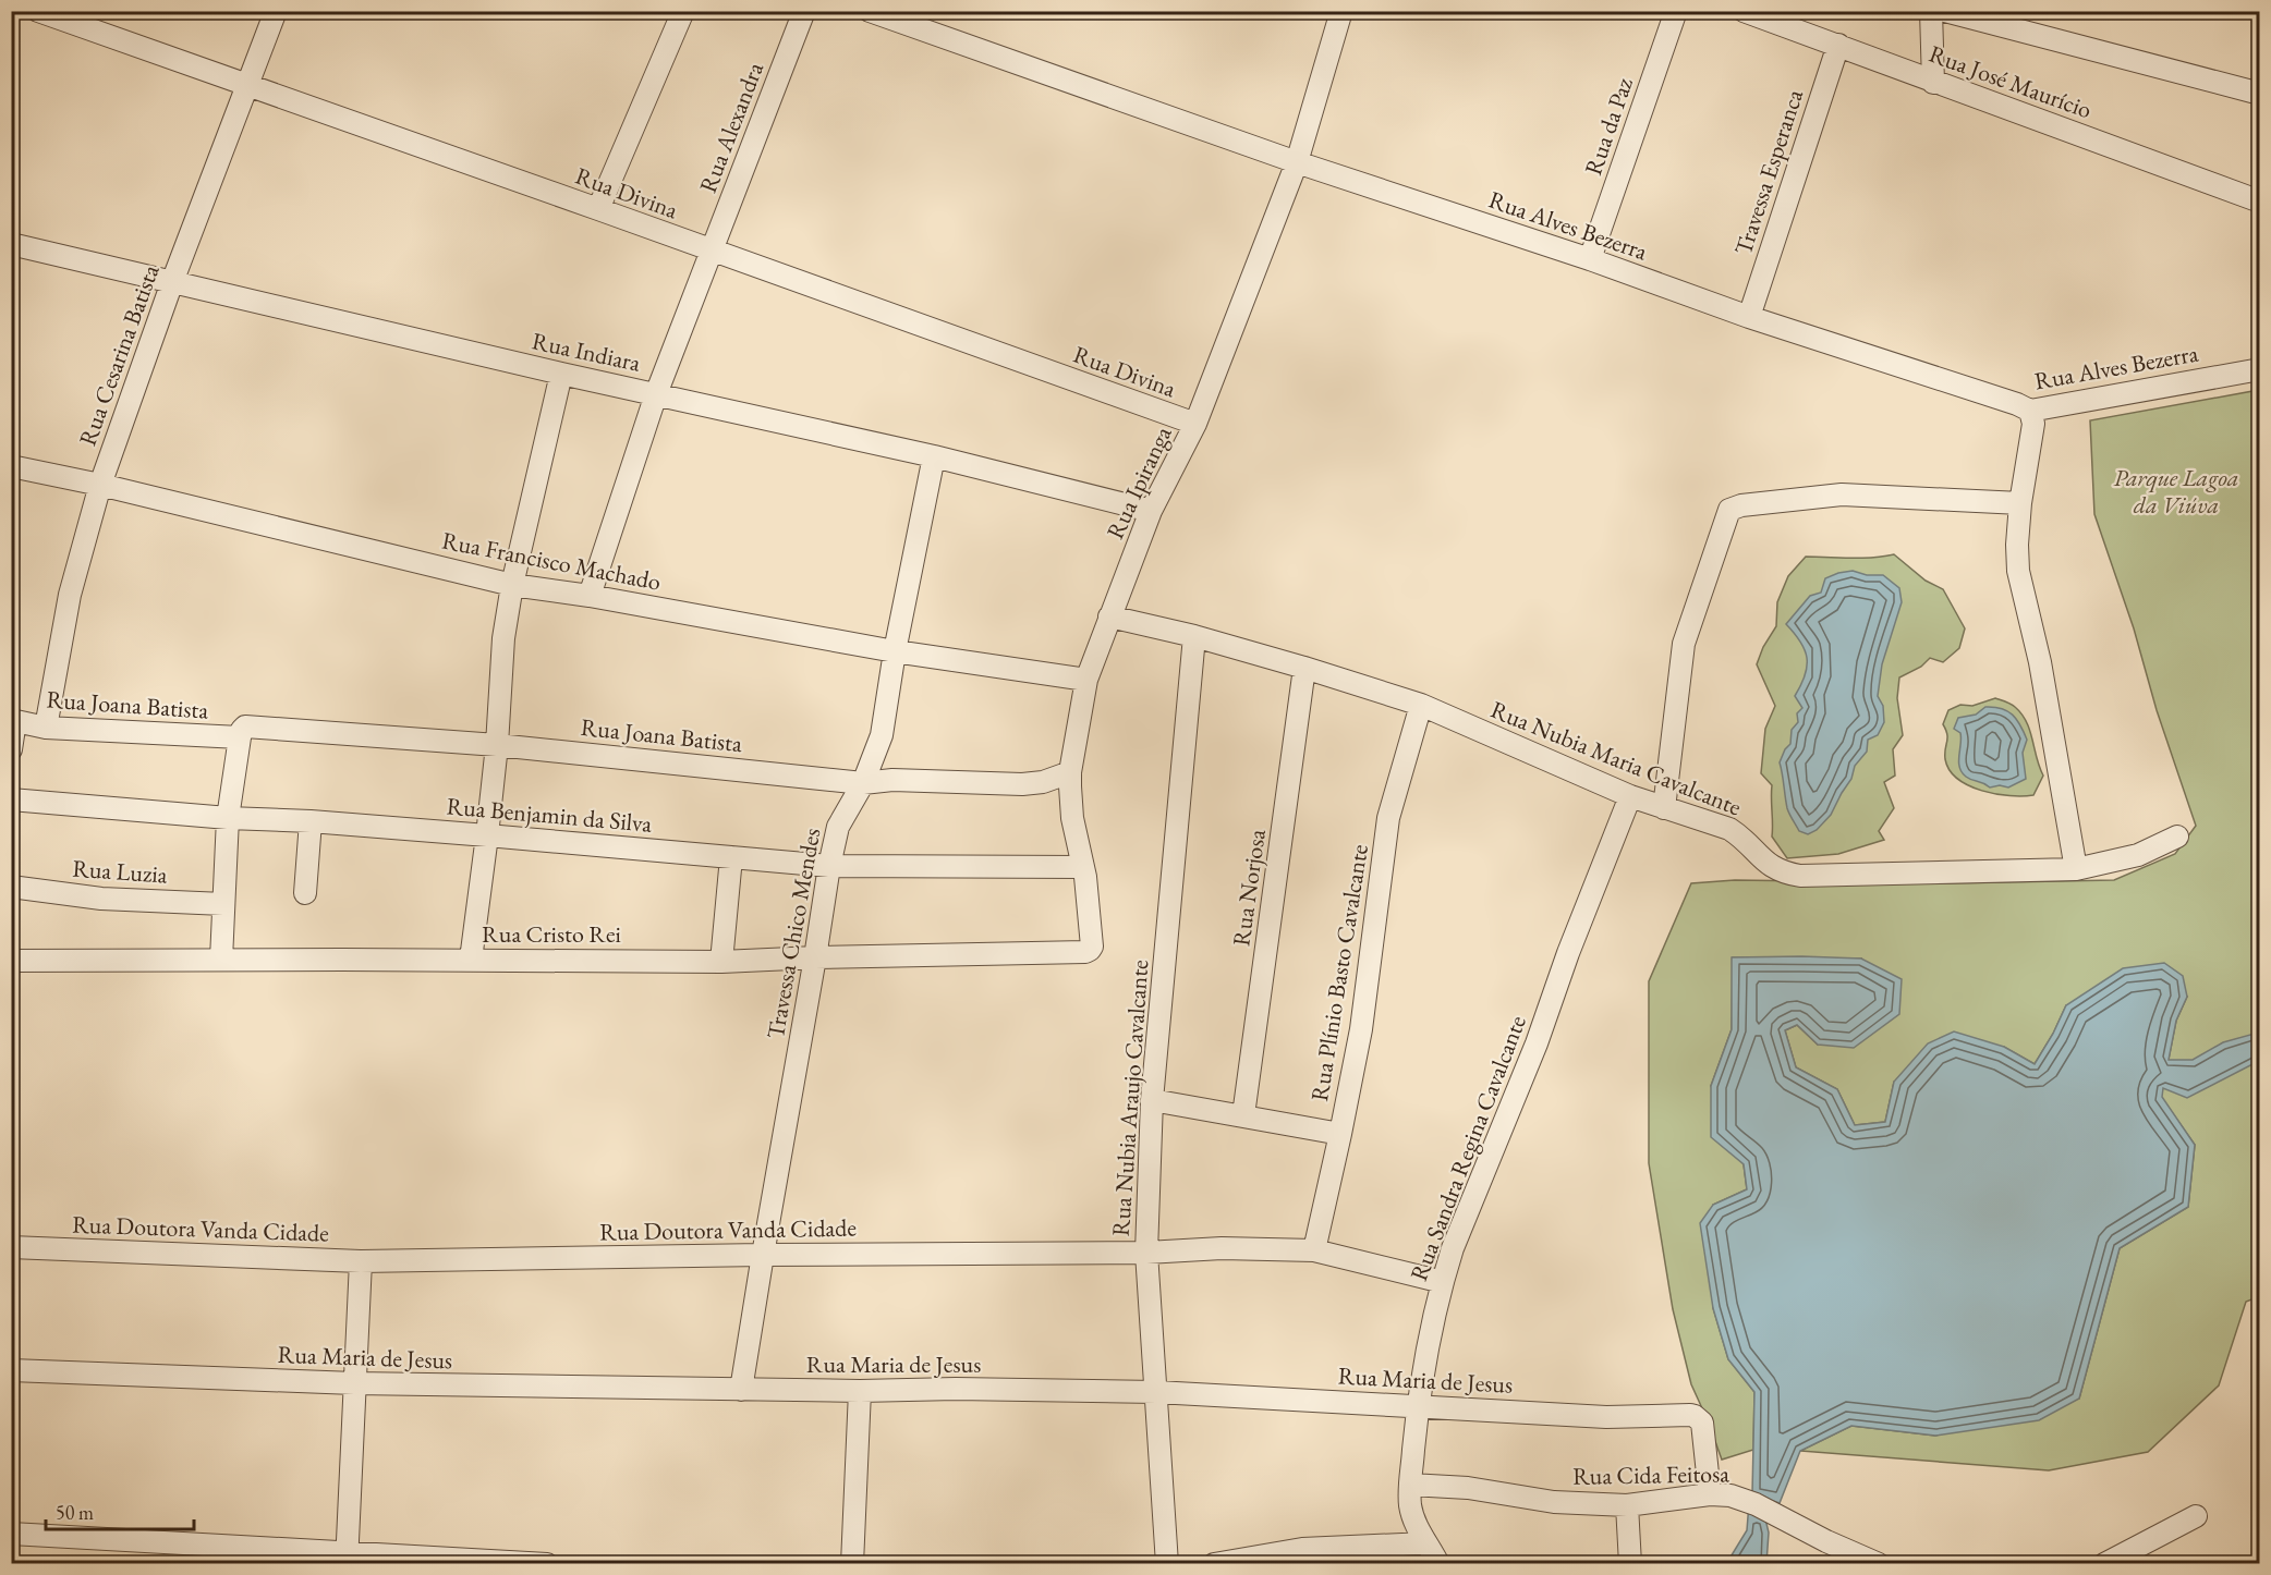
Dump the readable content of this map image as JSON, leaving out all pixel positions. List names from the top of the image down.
{
  "streets": {
    "street": [
      "Rua José Maurício",
      "Rua da Paz",
      "Rua Alexandra",
      "Travessa Esperanca",
      "Rua Divina",
      "Rua Alves Bezerra",
      "Rua Indiara",
      "Rua Cesarina Batista",
      "Rua Ipiranga",
      "Rua Francisco Machado",
      "Rua Joana Batista",
      "Rua Nubia Maria Cavalcante",
      "Rua Benjamin da Silva",
      "Rua Luzia",
      "Rua Norjosa",
      "Rua Cristo Rei",
      "Travessa Chico Mendes",
      "Rua Plínio Basto Cavalcante",
      "Rua Nubia Araujo Cavalcante",
      "Rua Sandra Regina Cavalcante",
      "Rua Doutora Vanda Cidade",
      "Rua Maria de Jesus",
      "Rua Cida Feitosa"
    ]
  },
  "crossings": [
    ["Rua José Maurício", "Travessa Esperanca"],
    ["Rua da Paz", "Rua Alves Bezerra"],
    ["Rua Alexandra", "Rua Divina"],
    ["Rua Alexandra", "Rua Indiara"],
    ["Rua Alexandra", "Rua Francisco Machado"],
    ["Travessa Esperanca", "Rua Alves Bezerra"],
    ["Rua Divina", "Rua Cesarina Batista"],
    ["Rua Divina", "Rua Ipiranga"],
    ["Rua Alves Bezerra", "Rua Ipiranga"],
    ["Rua Indiara", "Rua Cesarina Batista"],
    ["Rua Indiara", "Rua Ipiranga"],
    ["Rua Indiara", "Travessa Chico Mendes"],
    ["Rua Cesarina Batista", "Rua Francisco Machado"],
    ["Rua Cesarina Batista", "Rua Joana Batista"],
    ["Rua Ipiranga", "Rua Francisco Machado"],
    ["Rua Ipiranga", "Rua Joana Batista"],
    ["Rua Ipiranga", "Rua Nubia Maria Cavalcante"],
    ["Rua Ipiranga", "Rua Benjamin da Silva"],
    ["Rua Ipiranga", "Rua Cristo Rei"],
    ["Rua Francisco Machado", "Travessa Chico Mendes"],
    ["Rua Joana Batista", "Travessa Chico Mendes"],
    ["Rua Nubia Maria Cavalcante", "Rua Norjosa"],
    ["Rua Nubia Maria Cavalcante", "Rua Plínio Basto Cavalcante"],
    ["Rua Nubia Maria Cavalcante", "Rua Nubia Araujo Cavalcante"],
    ["Rua Nubia Maria Cavalcante", "Rua Sandra Regina Cavalcante"],
    ["Rua Benjamin da Silva", "Travessa Chico Mendes"],
    ["Rua Cristo Rei", "Travessa Chico Mendes"],
    ["Travessa Chico Mendes", "Rua Doutora Vanda Cidade"],
    ["Travessa Chico Mendes", "Rua Maria de Jesus"],
    ["Rua Plínio Basto Cavalcante", "Rua Doutora Vanda Cidade"],
    ["Rua Nubia Araujo Cavalcante", "Rua Doutora Vanda Cidade"],
    ["Rua Nubia Araujo Cavalcante", "Rua Maria de Jesus"],
    ["Rua Sandra Regina Cavalcante", "Rua Doutora Vanda Cidade"],
    ["Rua Sandra Regina Cavalcante", "Rua Maria de Jesus"],
    ["Rua Sandra Regina Cavalcante", "Rua Cida Feitosa"],
    ["Rua Maria de Jesus", "Rua Cida Feitosa"]
  ],
  "parks": ["Parque Lagoa da Viúva"],
  "scale_bar": "50 m"
}
